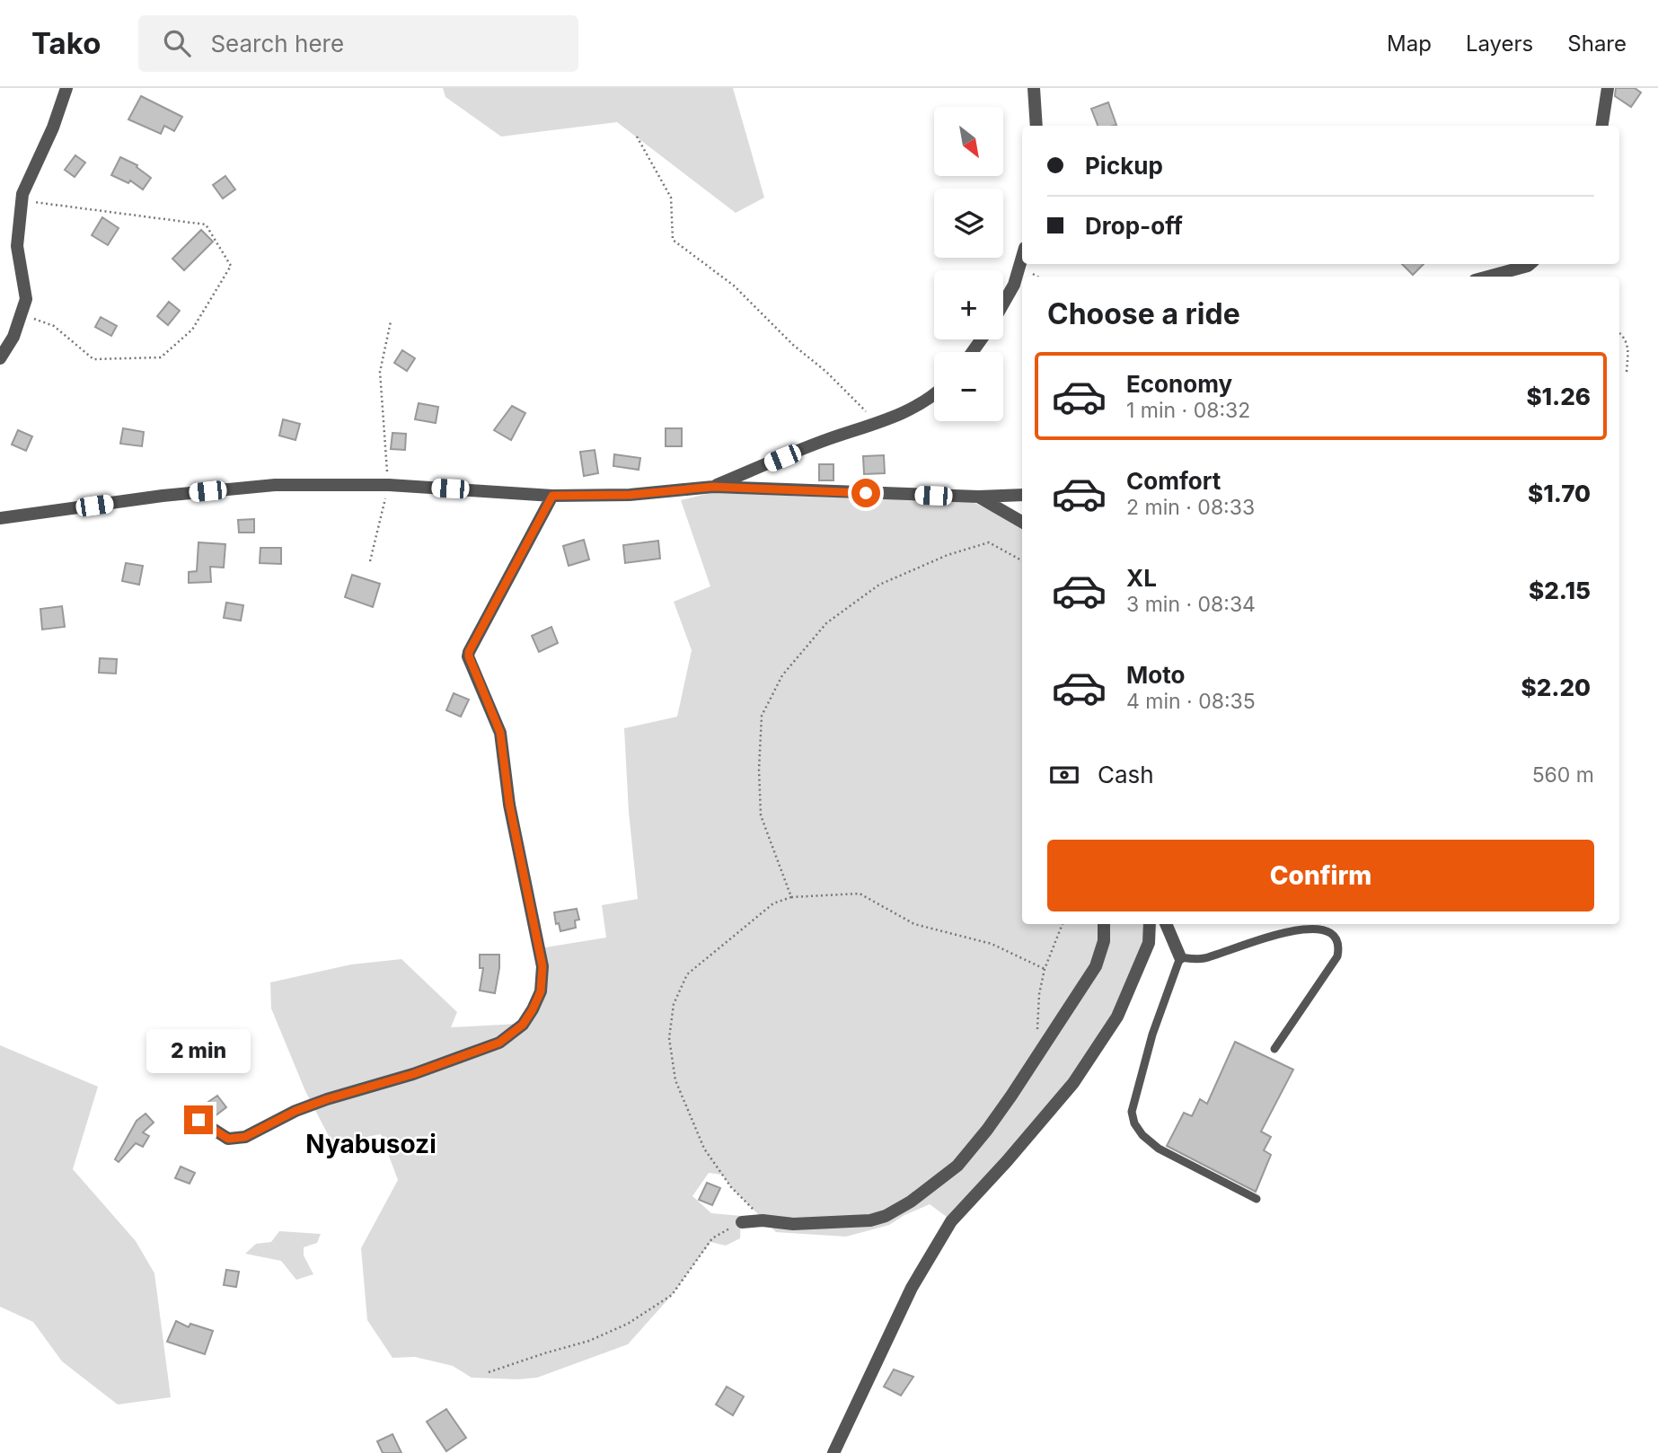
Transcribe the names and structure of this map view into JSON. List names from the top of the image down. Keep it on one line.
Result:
{"districts":["Nyabusozi"],"north":"bottom right","page":{"header":"Tako","search":"Search here","nav":["Map","Layers","Share"],"map_buttons":["+","−"],"banner":["Pickup","Drop-off"],"heading":"Choose a ride","list":[{"name":"Economy","note":"1 min · 08:32","value":"$1.26"},{"name":"Comfort","note":"2 min · 08:33","value":"$1.70"},{"name":"XL","note":"3 min · 08:34","value":"$2.15"},{"name":"Moto","note":"4 min · 08:35","value":"$2.20"}],"pay":["Cash","560 m"],"buttons":"Confirm","bubble":"2 min"}}
